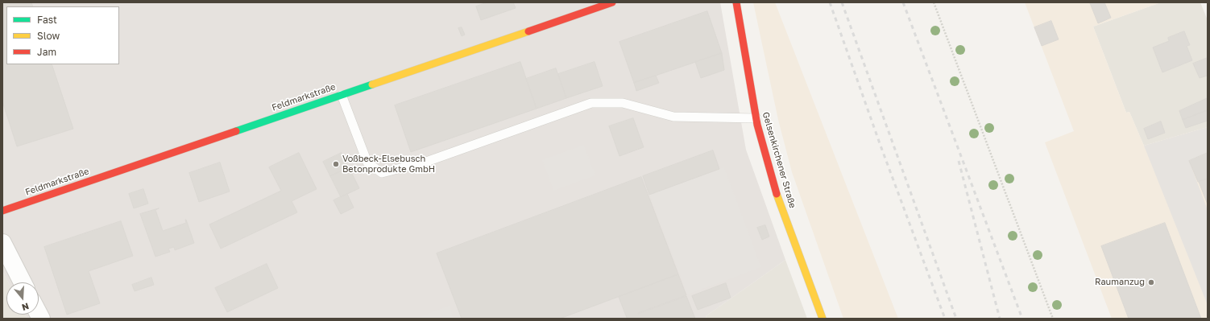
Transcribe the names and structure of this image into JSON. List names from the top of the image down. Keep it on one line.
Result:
{"streets":{"street":["Feldmarkstraße","Gelsenkirchener Straße"]},"places":["Voßbeck-Elsebusch Betonprodukte GmbH","Raumanzug"],"legend":["Fast","Slow","Jam"],"north":"bottom"}
